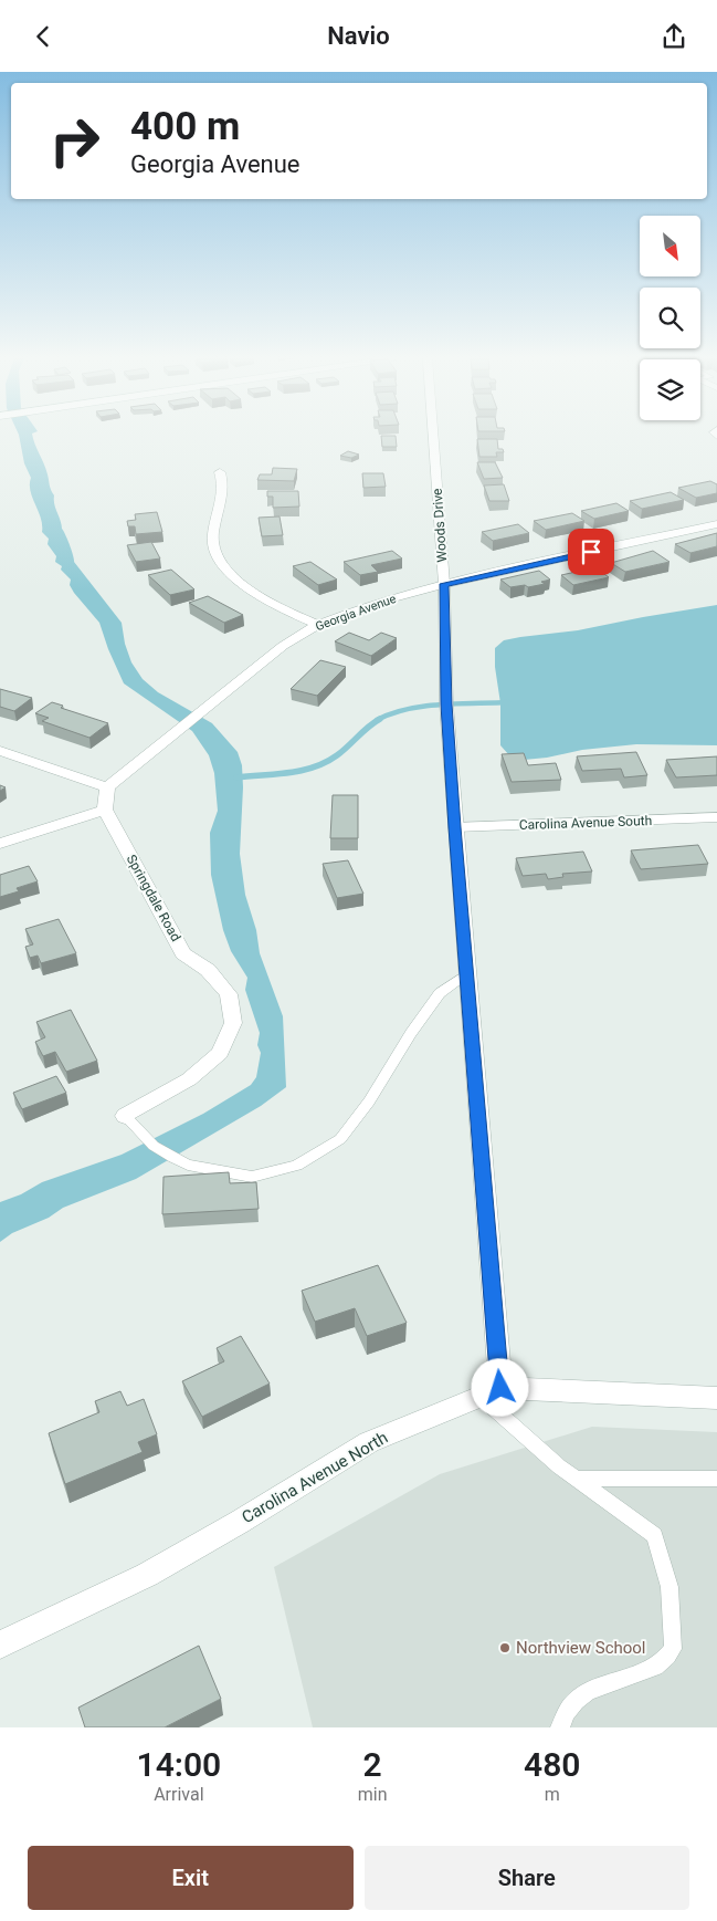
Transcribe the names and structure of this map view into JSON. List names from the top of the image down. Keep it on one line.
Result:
{"streets":{"street":["Woods Drive","Georgia Avenue","Carolina Avenue South","Springdale Road","Carolina Avenue North"]},"crossings":[["Woods Drive","Georgia Avenue"],["Woods Drive","Carolina Avenue South"],["Woods Drive","Carolina Avenue North"]],"places":["Northview School"],"north":"bottom right","page":{"header":"Navio","turn":["400 m","Georgia Avenue"],"eta":["14:00","Arrival","2","min","480","m"],"buttons":["Exit","Share"]}}
